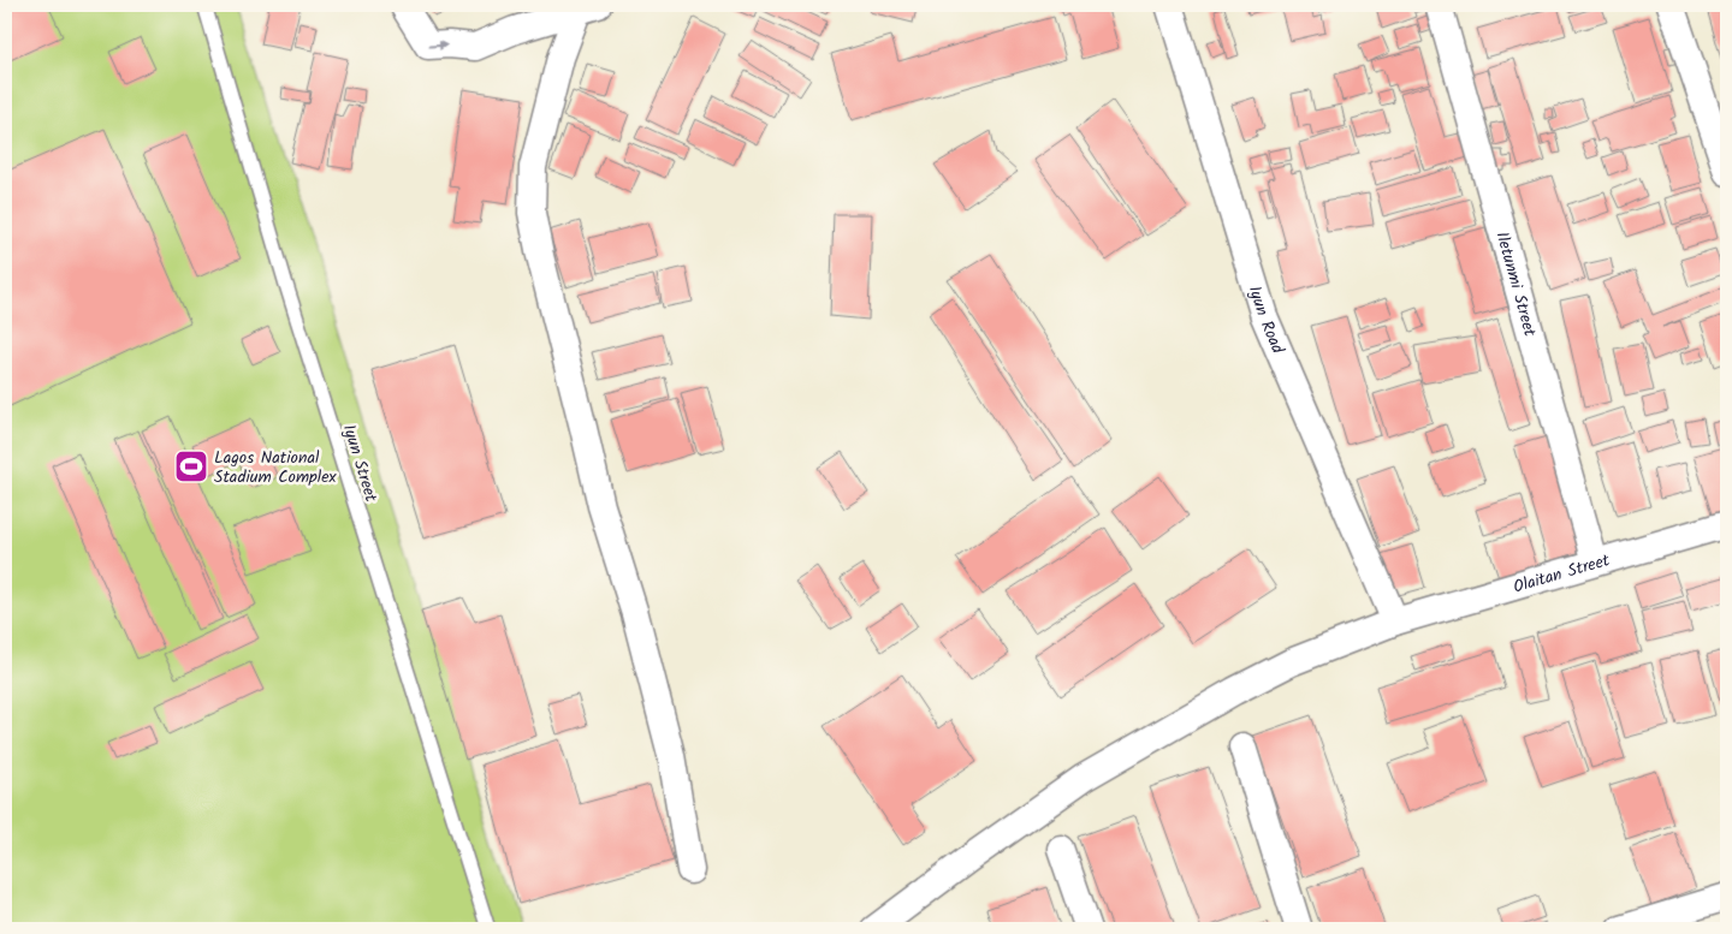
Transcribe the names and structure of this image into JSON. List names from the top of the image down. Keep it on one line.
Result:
{"streets":{"street":["Iletunmi Street","Iyun Road","Olaitan Street"],"lane":["Iyun Street"]},"crossings":[["Iletunmi Street","Olaitan Street"],["Iyun Road","Olaitan Street"]],"places":{"sports":["Lagos National Stadium Complex"]}}
